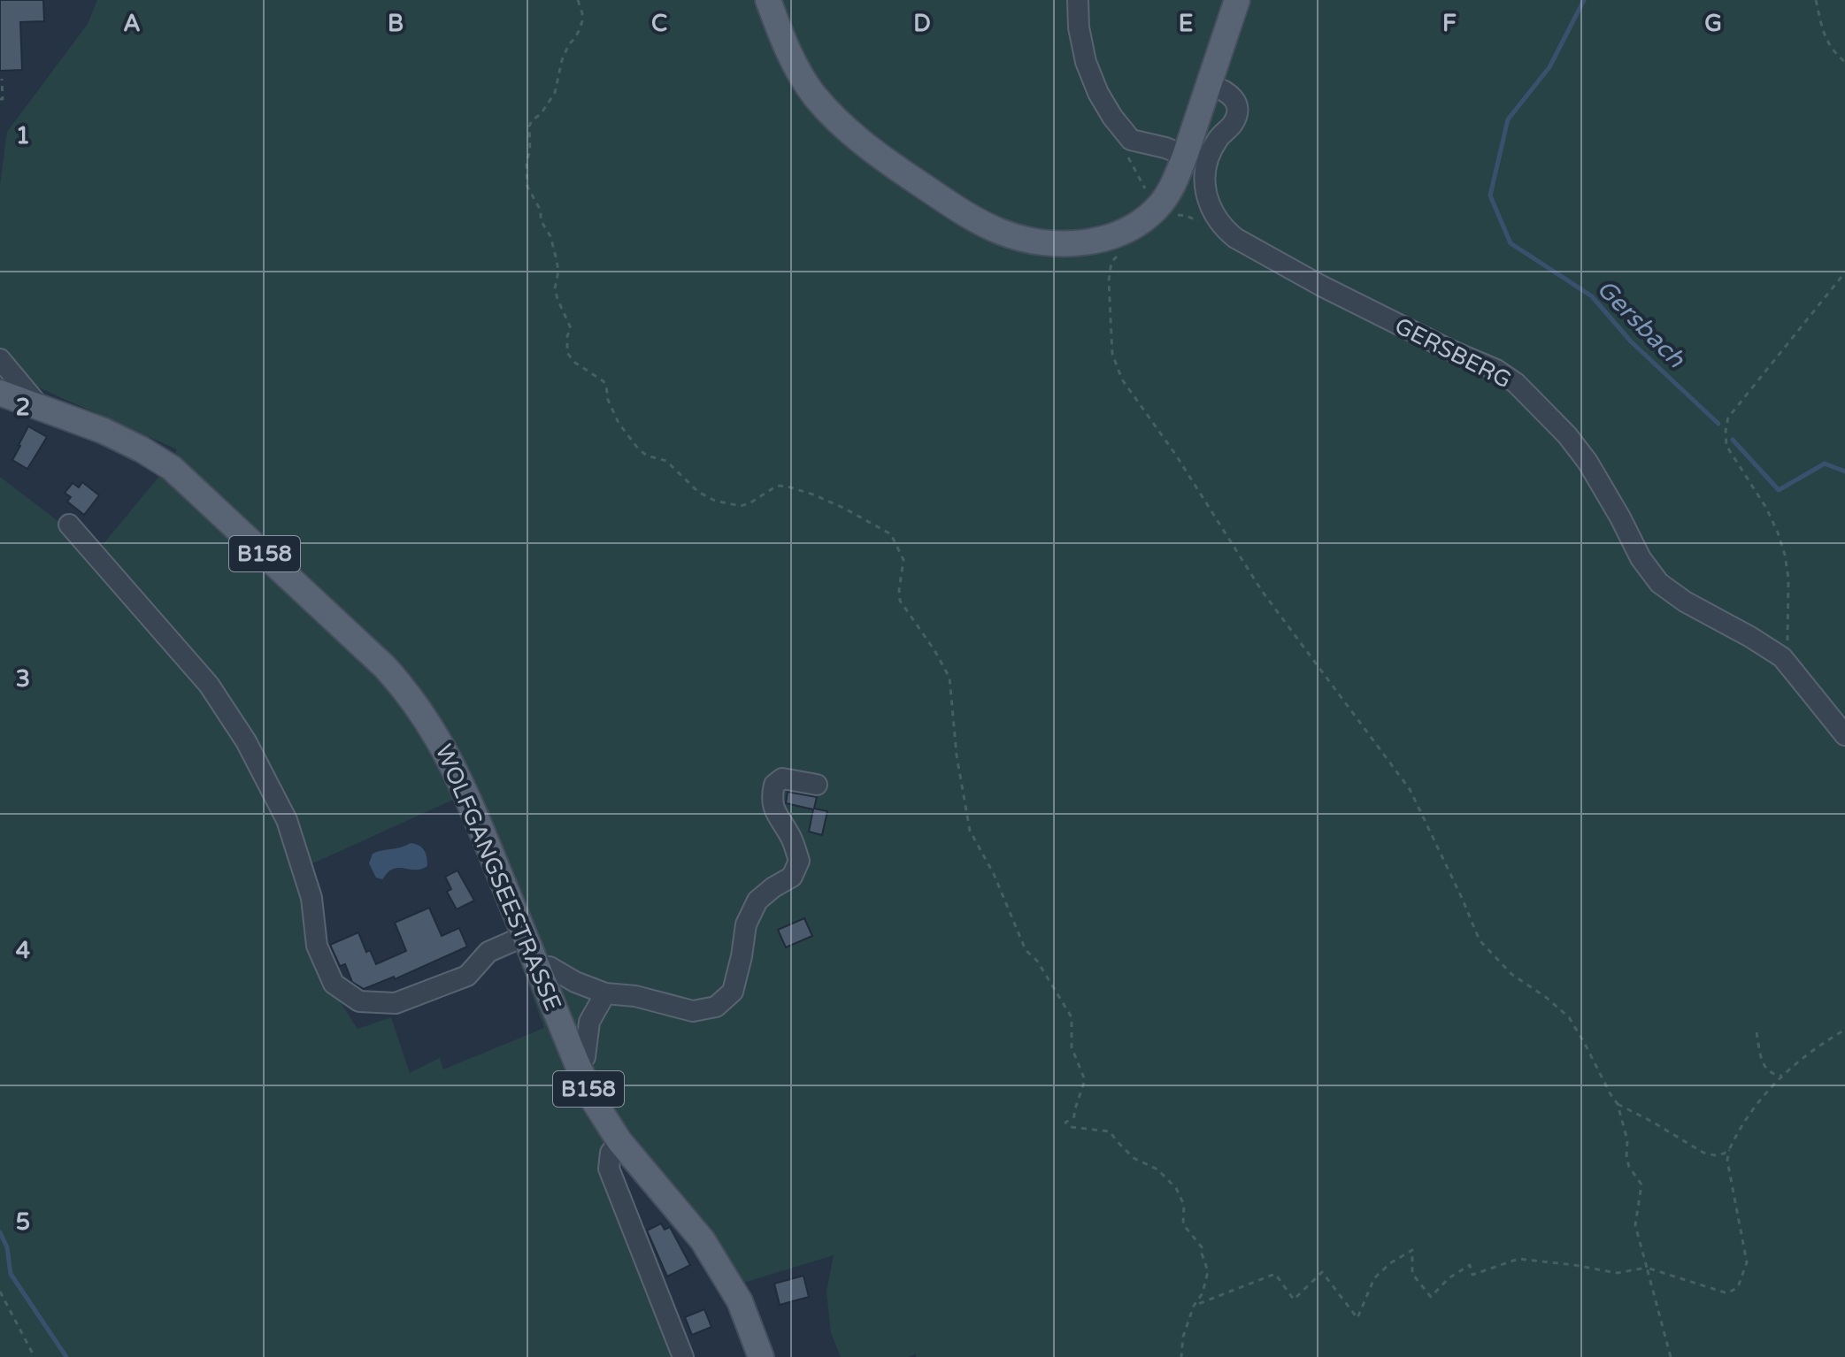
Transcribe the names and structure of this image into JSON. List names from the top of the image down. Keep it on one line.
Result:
{"streets":{"main road":["B158","WOLFGANGSEESTRASSE"],"street":["GERSBERG"]},"water":["Gersbach"],"grid":{"columns":["A","B","C","D","E","F","G"],"rows":["1","2","3","4","5"]}}
